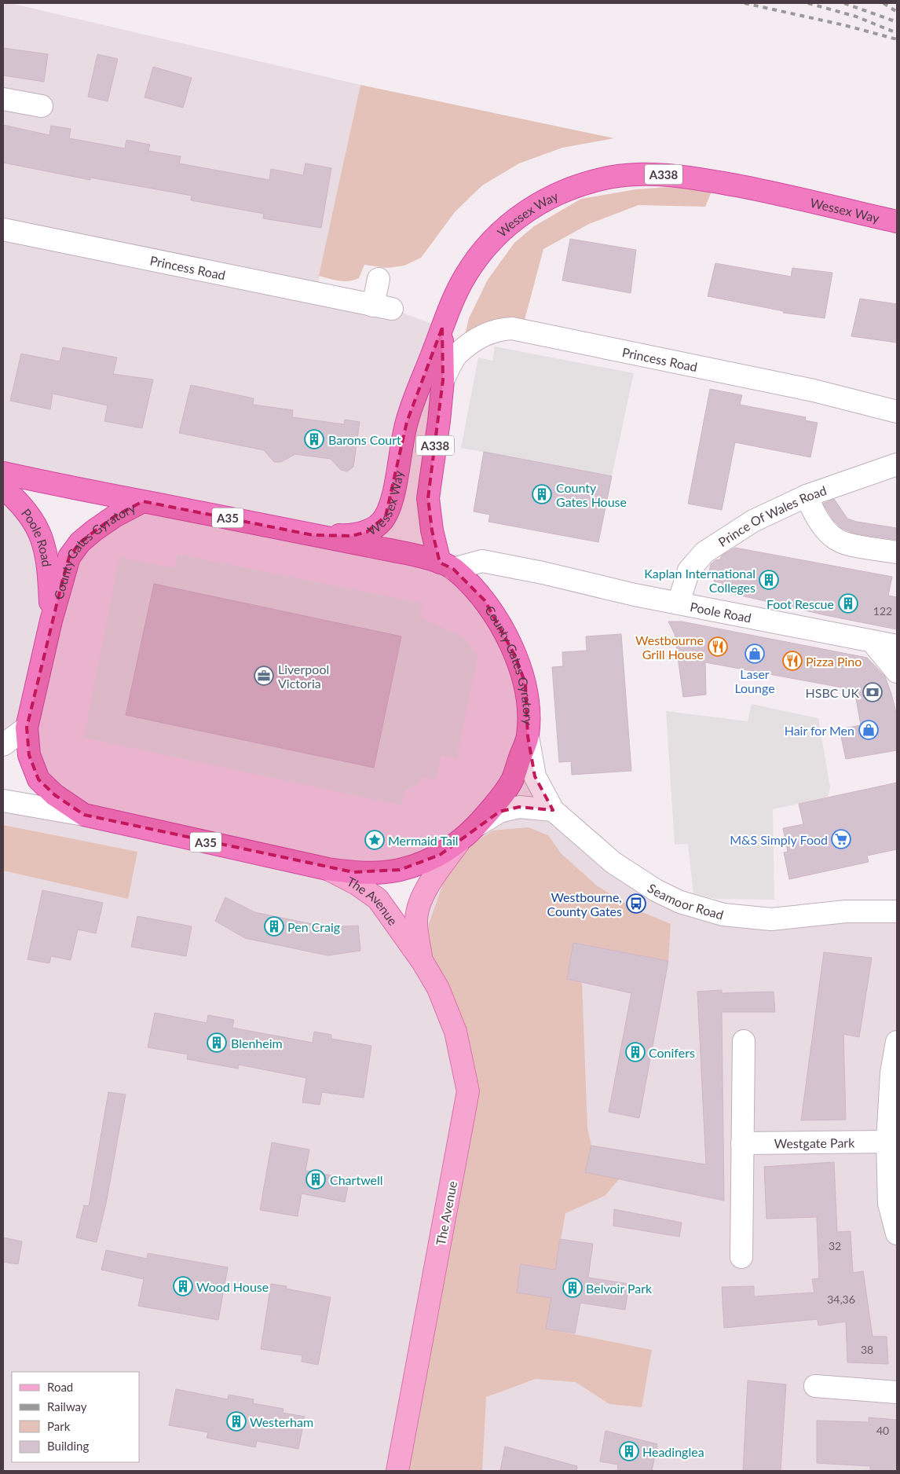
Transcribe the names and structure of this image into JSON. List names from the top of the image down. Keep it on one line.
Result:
{"streets":{"highway":["A338","Wessex Way","A35","Poole Road","County Gates Gyratory"],"main road":["The Avenue"],"street":["Princess Road","Prince Of Wales Road","Seamoor Road","Westgate Park"]},"crossings":[["Wessex Way","Princess Road"],["Wessex Way","Poole Road"],["Wessex Way","County Gates Gyratory"],["Prince Of Wales Road","Poole Road"],["A35","County Gates Gyratory"],["Poole Road","County Gates Gyratory"],["County Gates Gyratory","Seamoor Road"],["County Gates Gyratory","The Avenue"]],"places":{"building":["Barons Court","County Gates House","Kaplan International Colleges","Foot Rescue","Pen Craig","Blenheim","Conifers","Chartwell","Wood House","Belvoir Park","Westerham","Headinglea"],"restaurant":["Westbourne Grill House","Pizza Pino"],"shop":["Laser Lounge","Hair for Men"],"office":["Liverpool Victoria"],"bank":["HSBC UK"],"supermarket":["M&S Simply Food"],"place":["Mermaid Tail"],"bus stop":["Westbourne, County Gates"]},"house_numbers":["122","32","34,36","38","40"],"legend":["Road","Railway","Park","Building"]}
